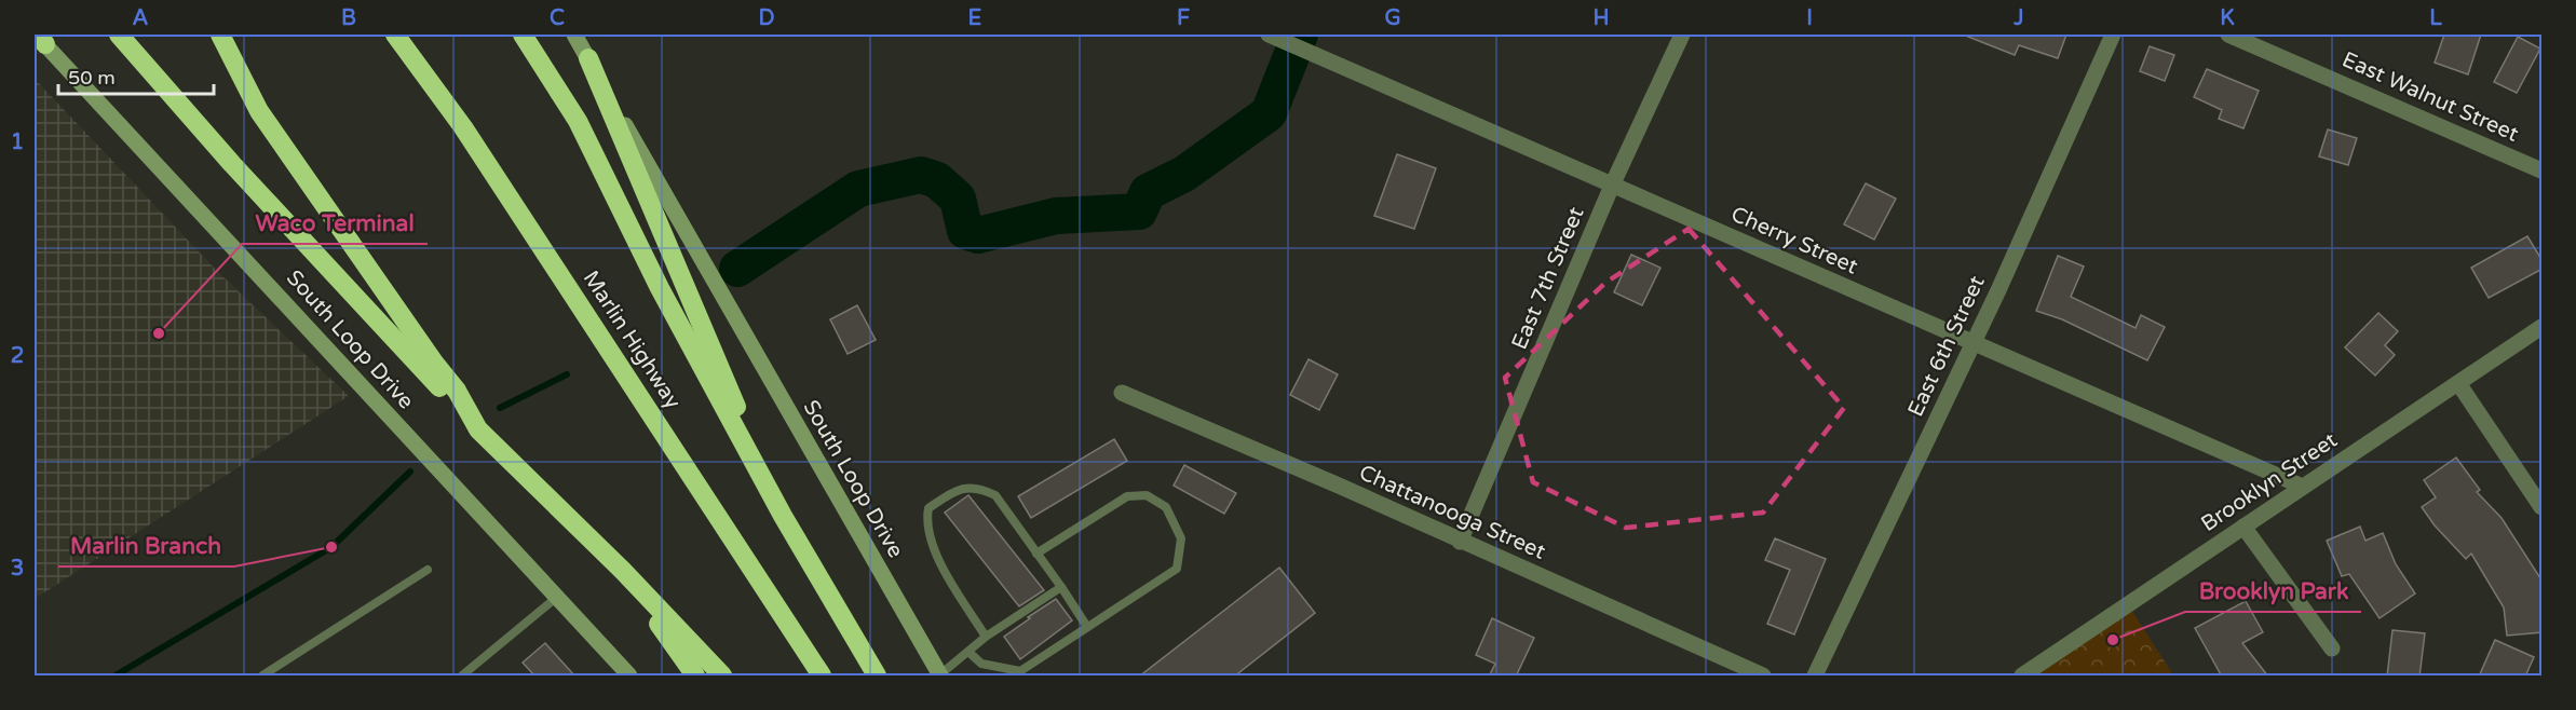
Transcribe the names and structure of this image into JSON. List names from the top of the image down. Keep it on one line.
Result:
{"streets":{"highway":["Marlin Highway"],"street":["East Walnut Street","Cherry Street","East 7th Street","South Loop Drive","East 6th Street","Brooklyn Street","Chattanooga Street"]},"crossings":[["Cherry Street","East 7th Street"],["Cherry Street","East 6th Street"],["Cherry Street","Brooklyn Street"],["East 7th Street","Chattanooga Street"]],"places":["Waco Terminal","Marlin Branch","Brooklyn Park"],"scale_bar":"50 m","grid":{"columns":["A","B","C","D","E","F","G","H","I","J","K","L"],"rows":["1","2","3"]}}
